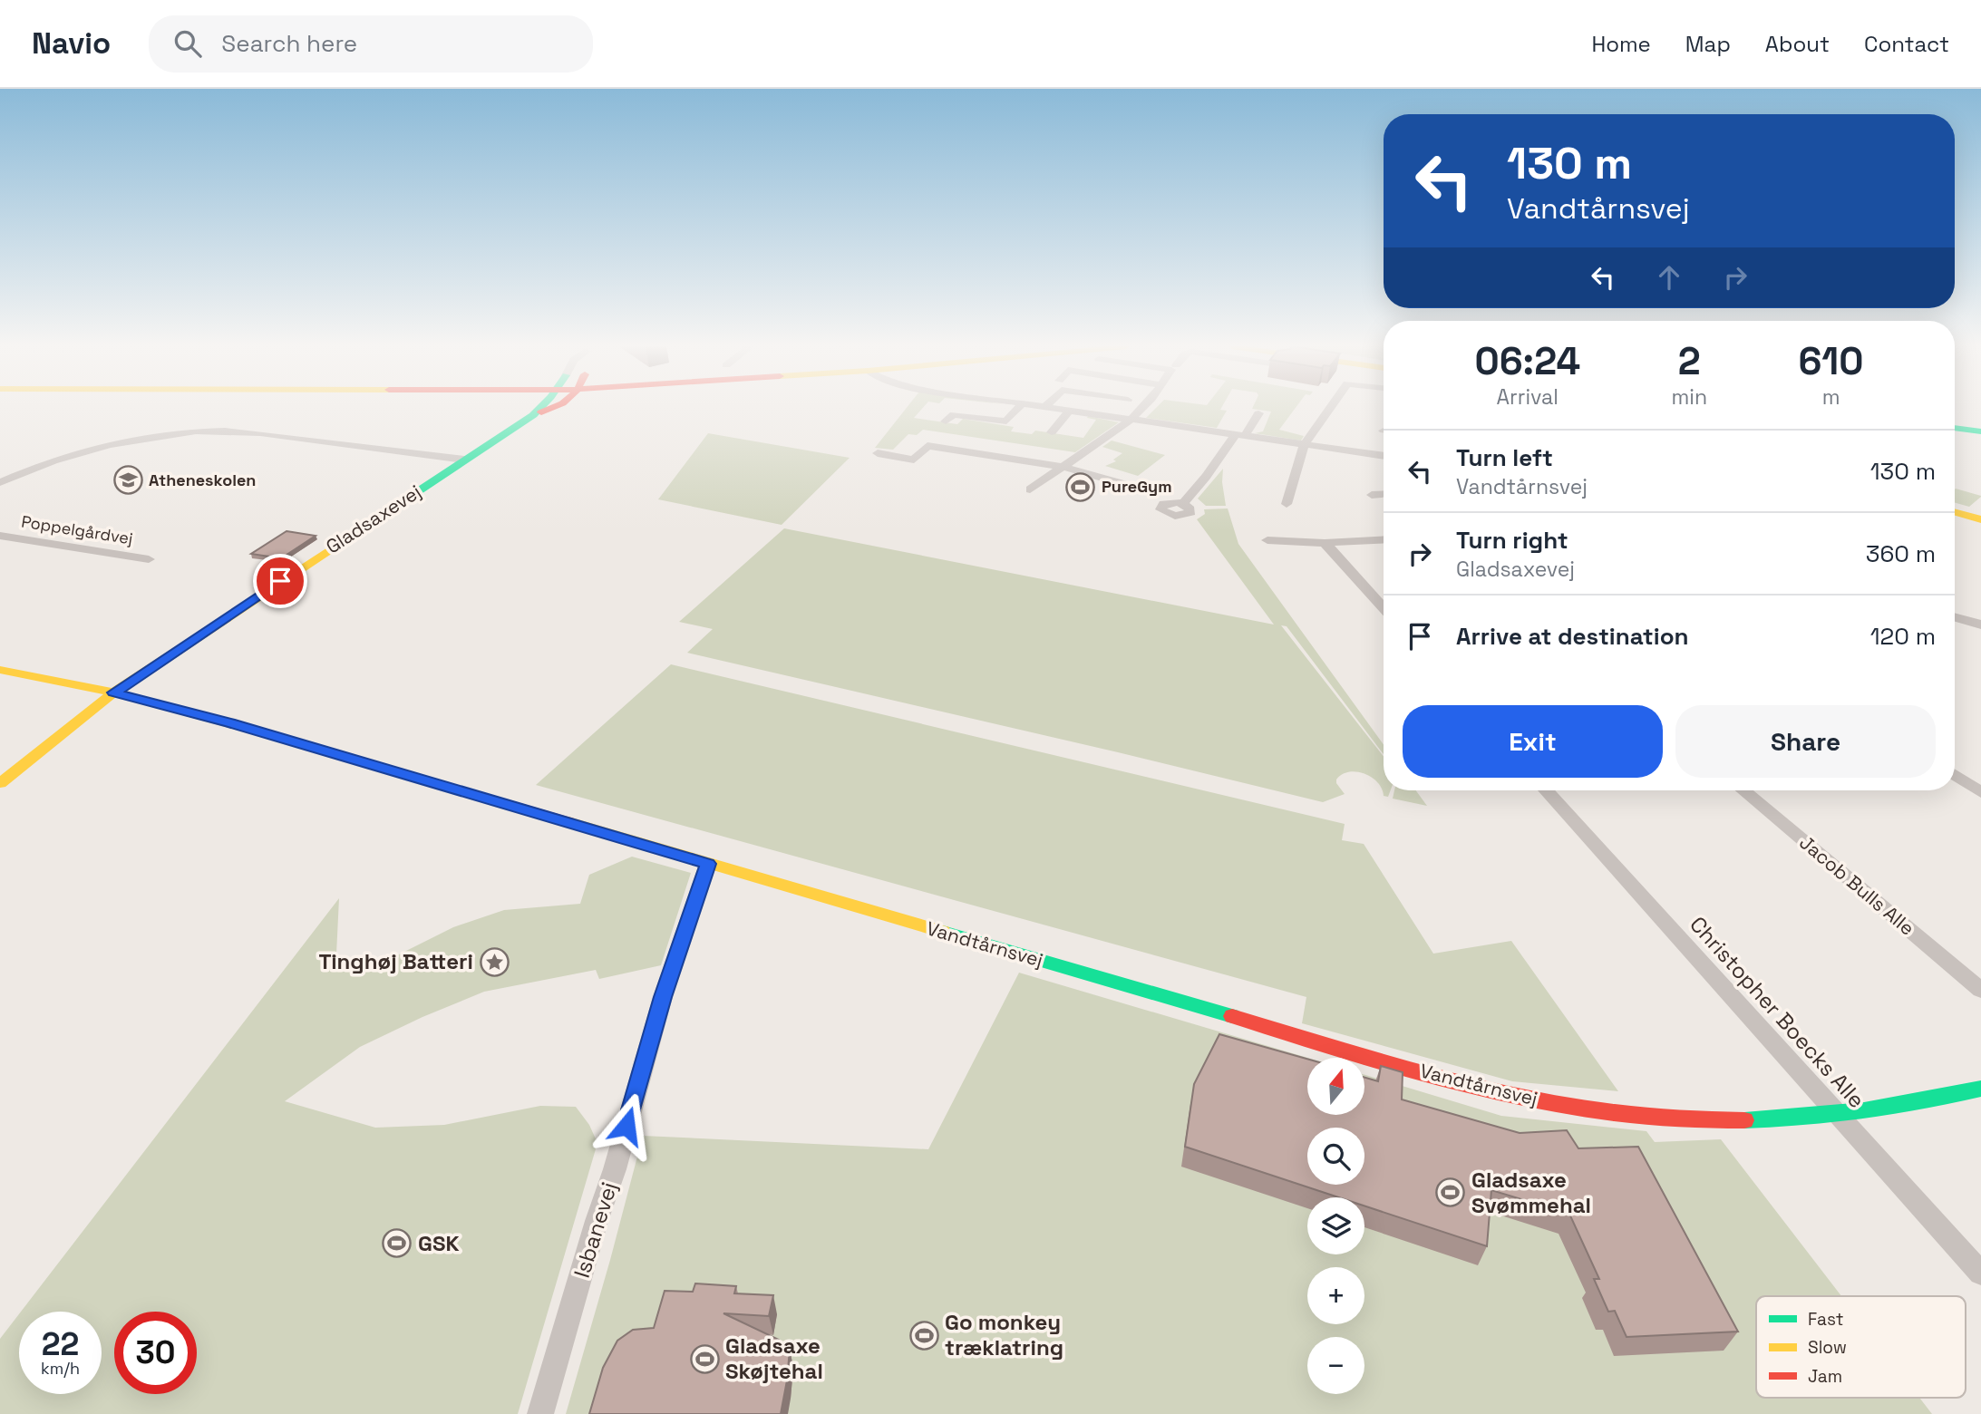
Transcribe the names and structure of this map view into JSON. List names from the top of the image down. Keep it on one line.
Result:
{"streets":{"main road":["Gladsaxevej","Vandtårnsvej"],"street":["Poppelgårdvej","Jacob Bulls Alle","Christopher Boecks Alle","Isbanevej"]},"crossings":[["Gladsaxevej","Vandtårnsvej"],["Vandtårnsvej","Christopher Boecks Alle"],["Vandtårnsvej","Isbanevej"]],"places":{"school or university":["Atheneskolen"],"sports":["PureGym","Gladsaxe Svømmehal","GSK","Go monkey træklatring","Gladsaxe Skøjtehal"],"place":["Tinghøj Batteri"]},"legend":["Fast","Slow","Jam"],"north":"top","page":{"header":"Navio","search":"Search here","nav":["Home","Map","About","Contact"],"turn":["130 m","Vandtårnsvej"],"eta":["06:24","Arrival","2","min","610","m"],"list":[{"name":"Turn left","note":"Vandtårnsvej","value":"130 m"},{"name":"Turn right","note":"Gladsaxevej","value":"360 m"},{"name":"Arrive at destination","value":"120 m"}],"buttons":["Exit","Share"],"map_buttons":["+","−"],"speed":"22 km/h","limit":"30"}}
